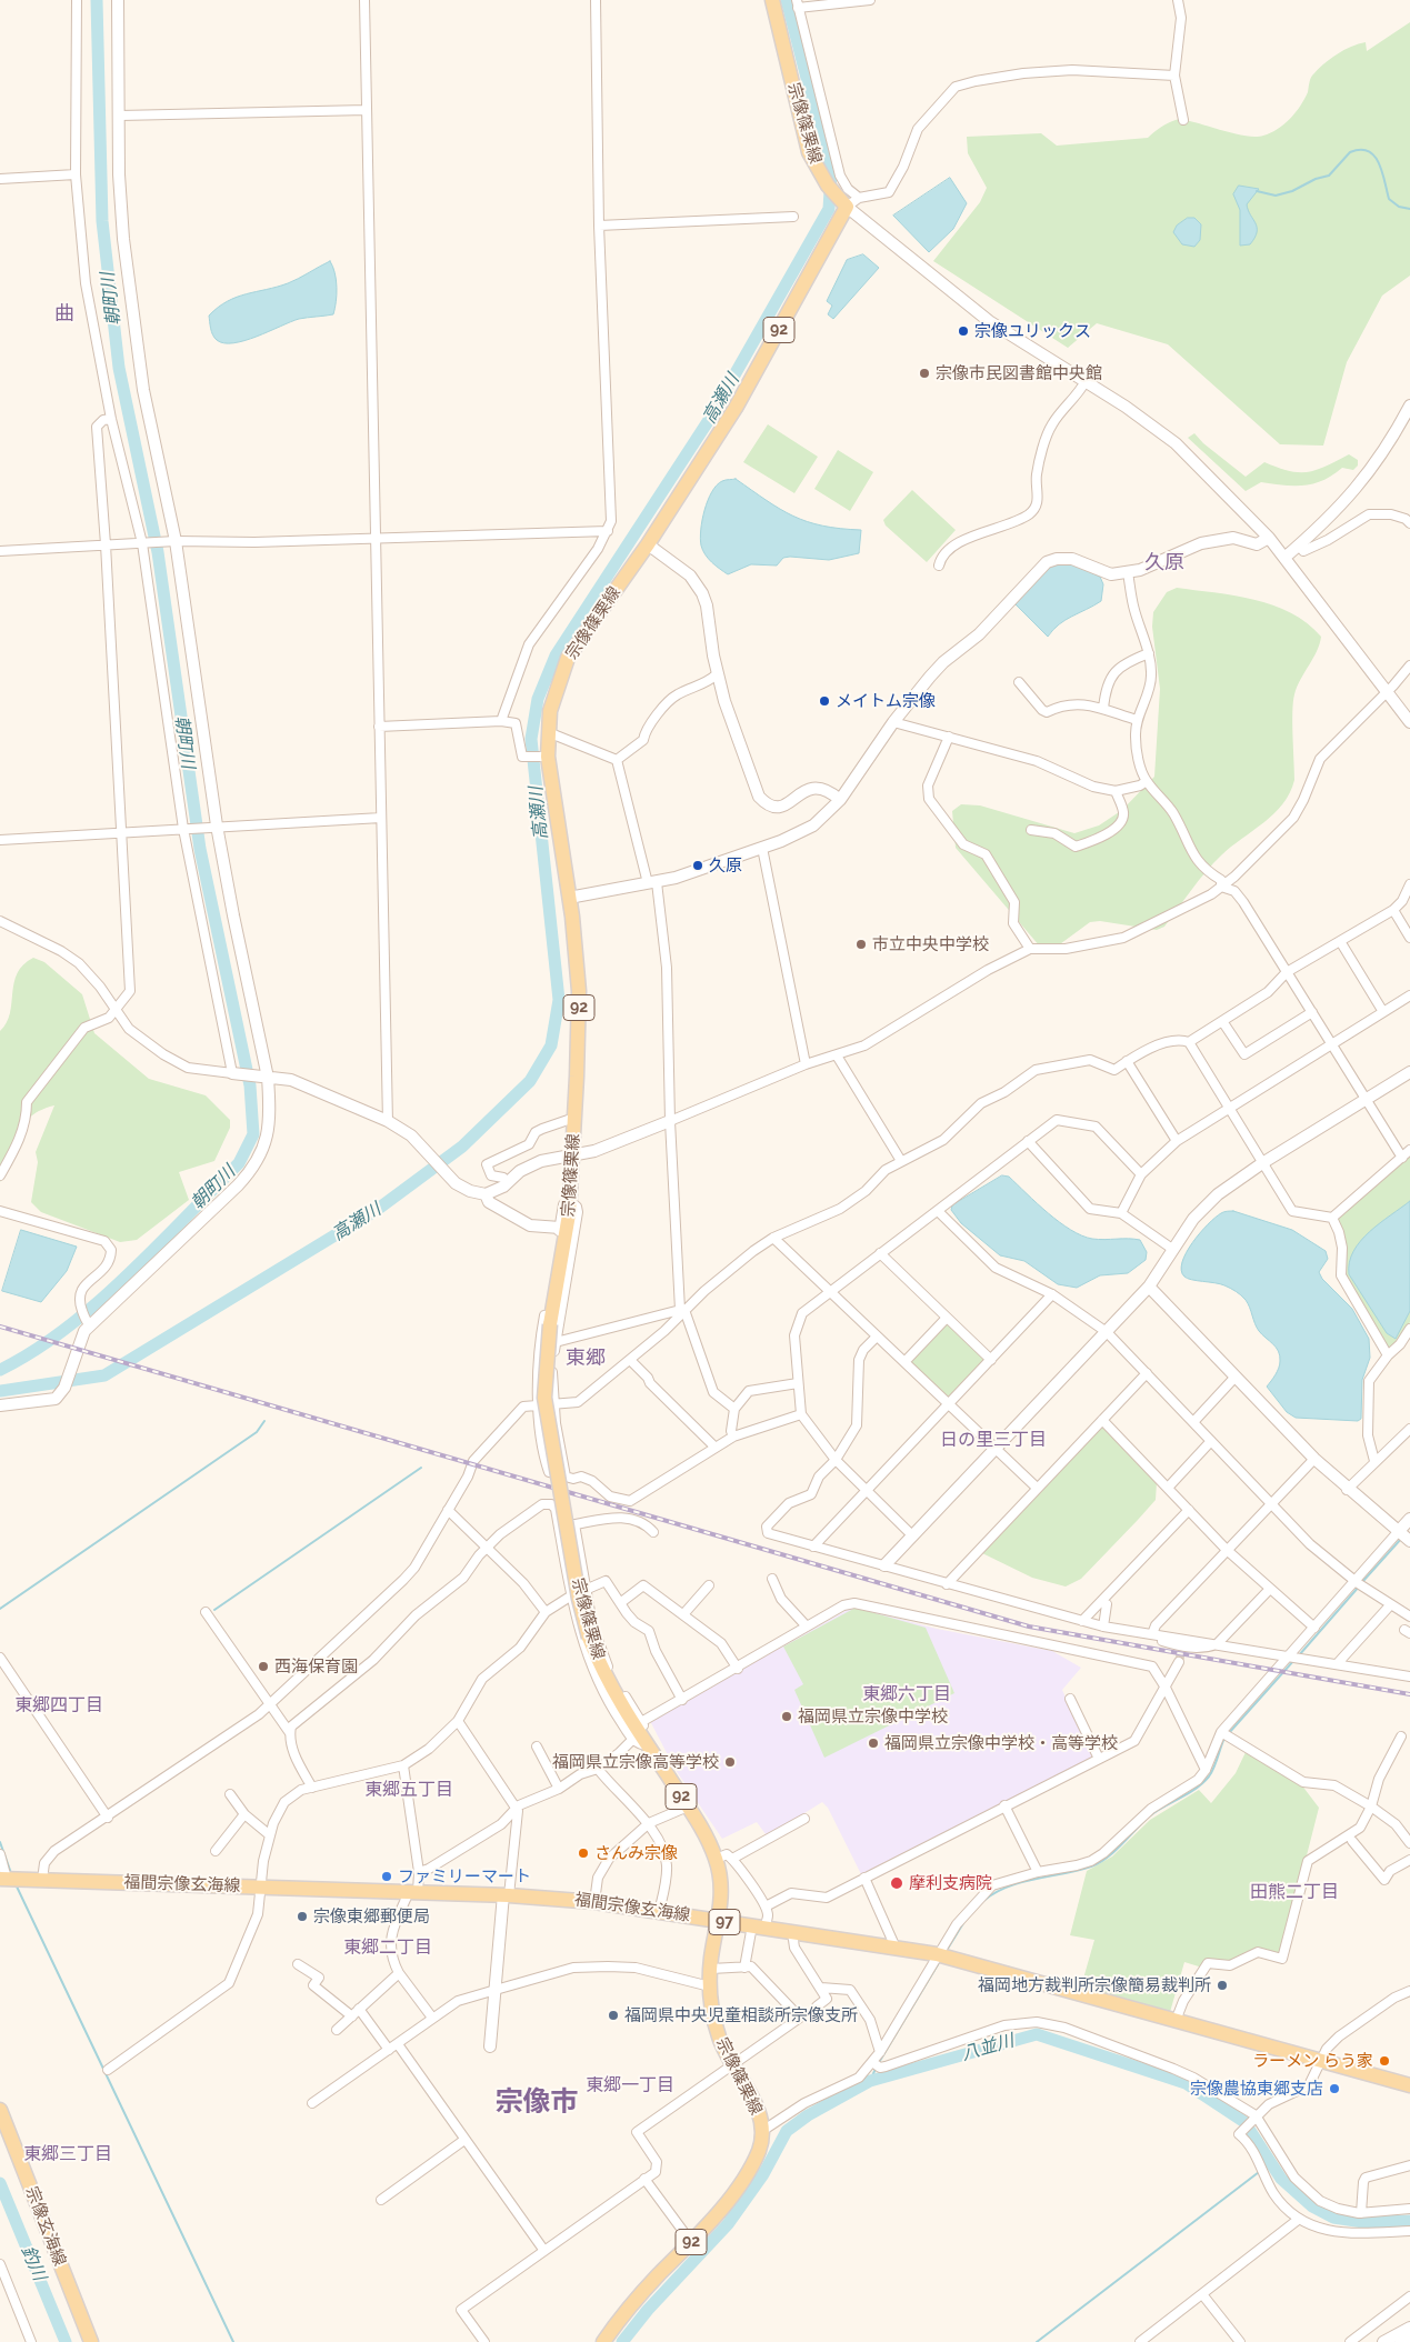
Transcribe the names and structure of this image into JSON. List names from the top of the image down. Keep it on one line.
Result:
{"streets":{"main road":["宗像篠栗線","92","福間宗像玄海線","97","宗像玄海線"]},"crossings":[["宗像篠栗線","福間宗像玄海線"]],"districts":["曲","久原","東郷","日の里三丁目","東郷六丁目","東郷四丁目","東郷五丁目","田熊二丁目","東郷二丁目","東郷一丁目","宗像市","東郷三丁目"],"water":["朝町川","高瀬川","八並川","釣川"],"places":["宗像ユリックス","宗像市民図書館中央館","メイトム宗像","久原","市立中央中学校","西海保育園","福岡県立宗像中学校","福岡県立宗像中学校・高等学校","福岡県立宗像高等学校","さんみ宗像","ファミリーマート","摩利支病院","宗像東郷郵便局","福岡地方裁判所宗像簡易裁判所","福岡県中央児童相談所宗像支所","ラーメン らう家","宗像農協東郷支店"]}
